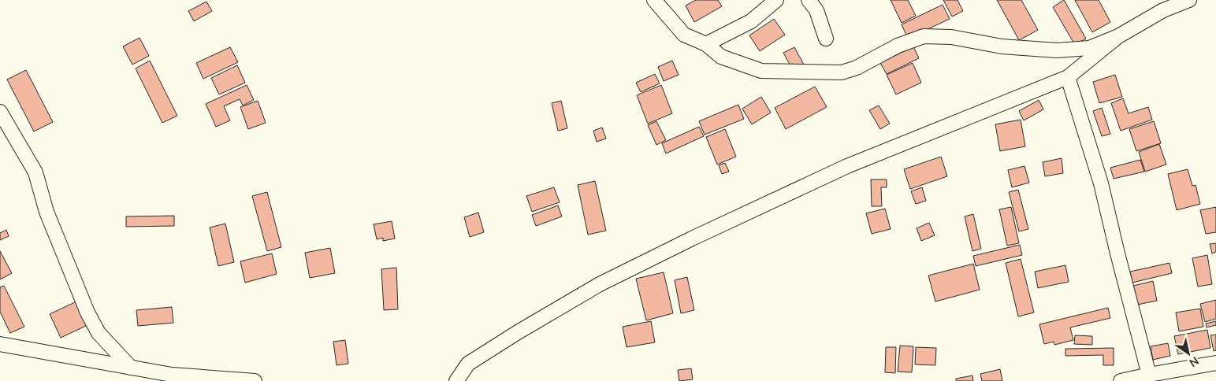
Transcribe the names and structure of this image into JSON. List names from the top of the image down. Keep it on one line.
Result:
{"north":"bottom right"}
